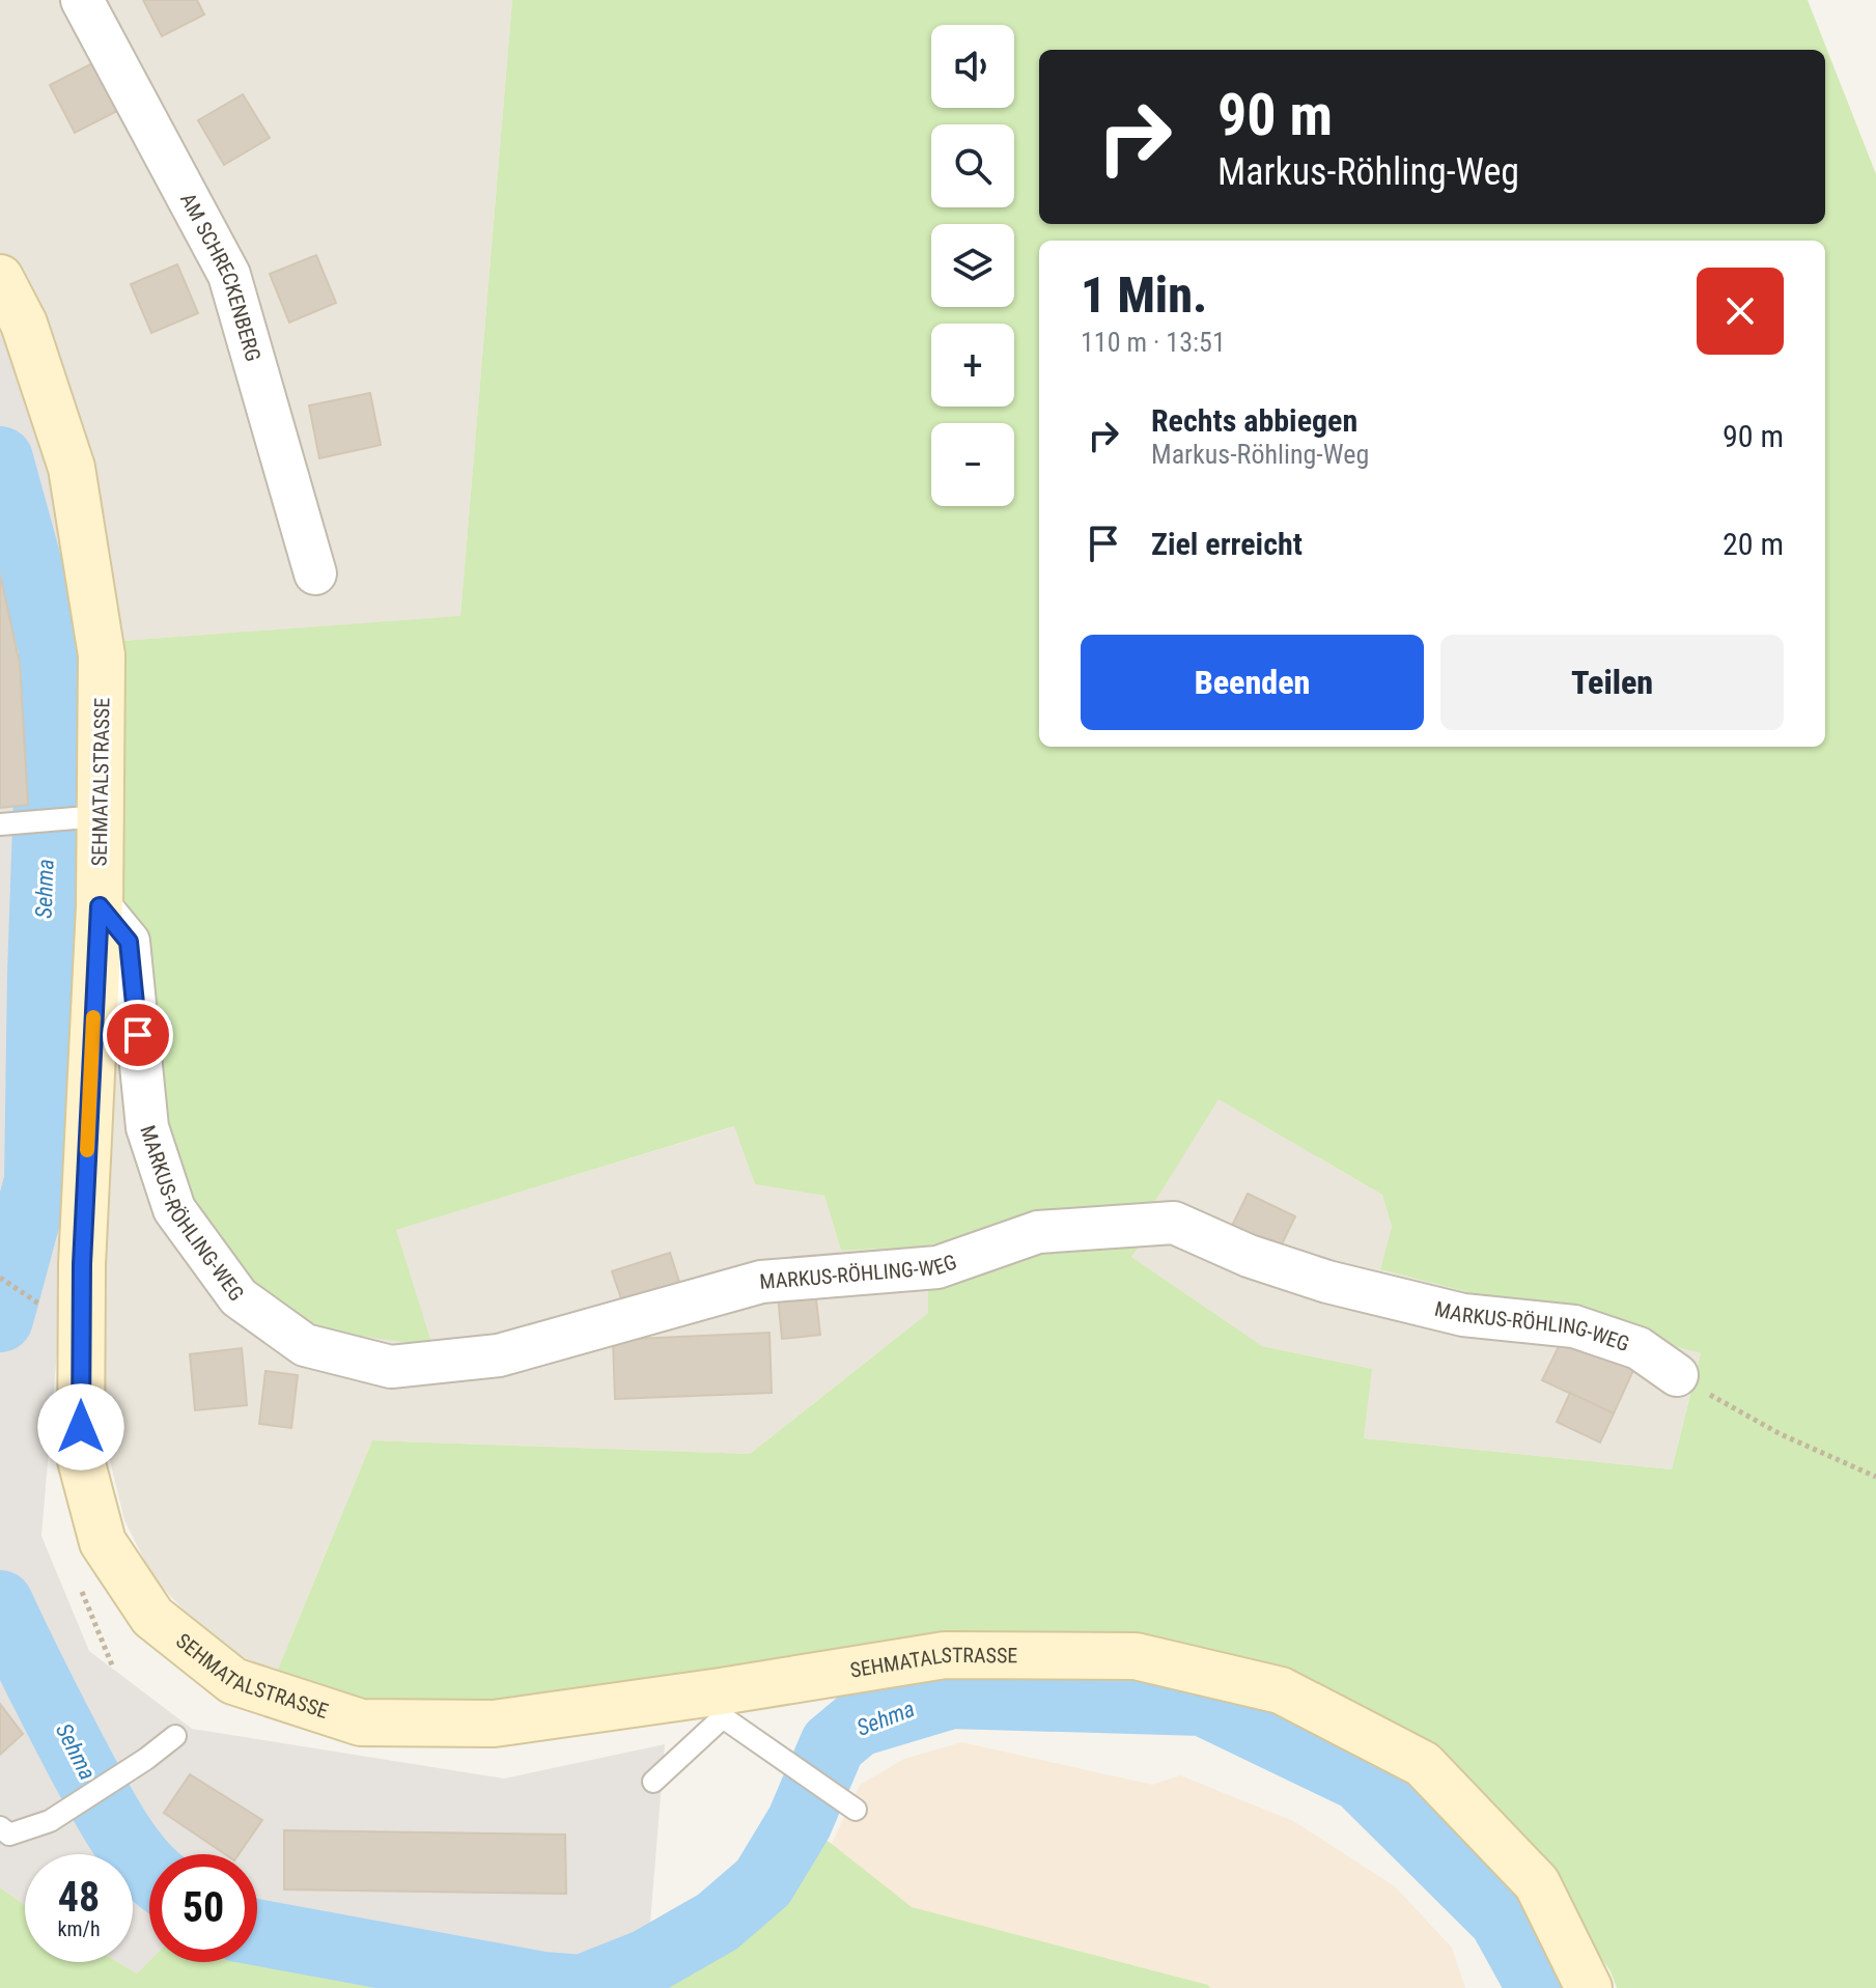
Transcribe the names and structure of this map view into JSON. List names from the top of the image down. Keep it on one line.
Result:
{"streets":{"main road":["SEHMATALSTRASSE"],"street":["AM SCHRECKENBERG","MARKUS-RÖHLING-WEG"]},"crossings":[["SEHMATALSTRASSE","MARKUS-RÖHLING-WEG"]],"water":["Sehma"],"page":{"map_buttons":["+","−"],"turn":["90 m","Markus-Röhling-Weg"],"heading":["1 Min.","110 m · 13:51"],"list":[{"name":"Rechts abbiegen","note":"Markus-Röhling-Weg","value":"90 m"},{"name":"Ziel erreicht","value":"20 m"}],"buttons":["Beenden","Teilen"],"speed":"48 km/h","limit":"50"}}
